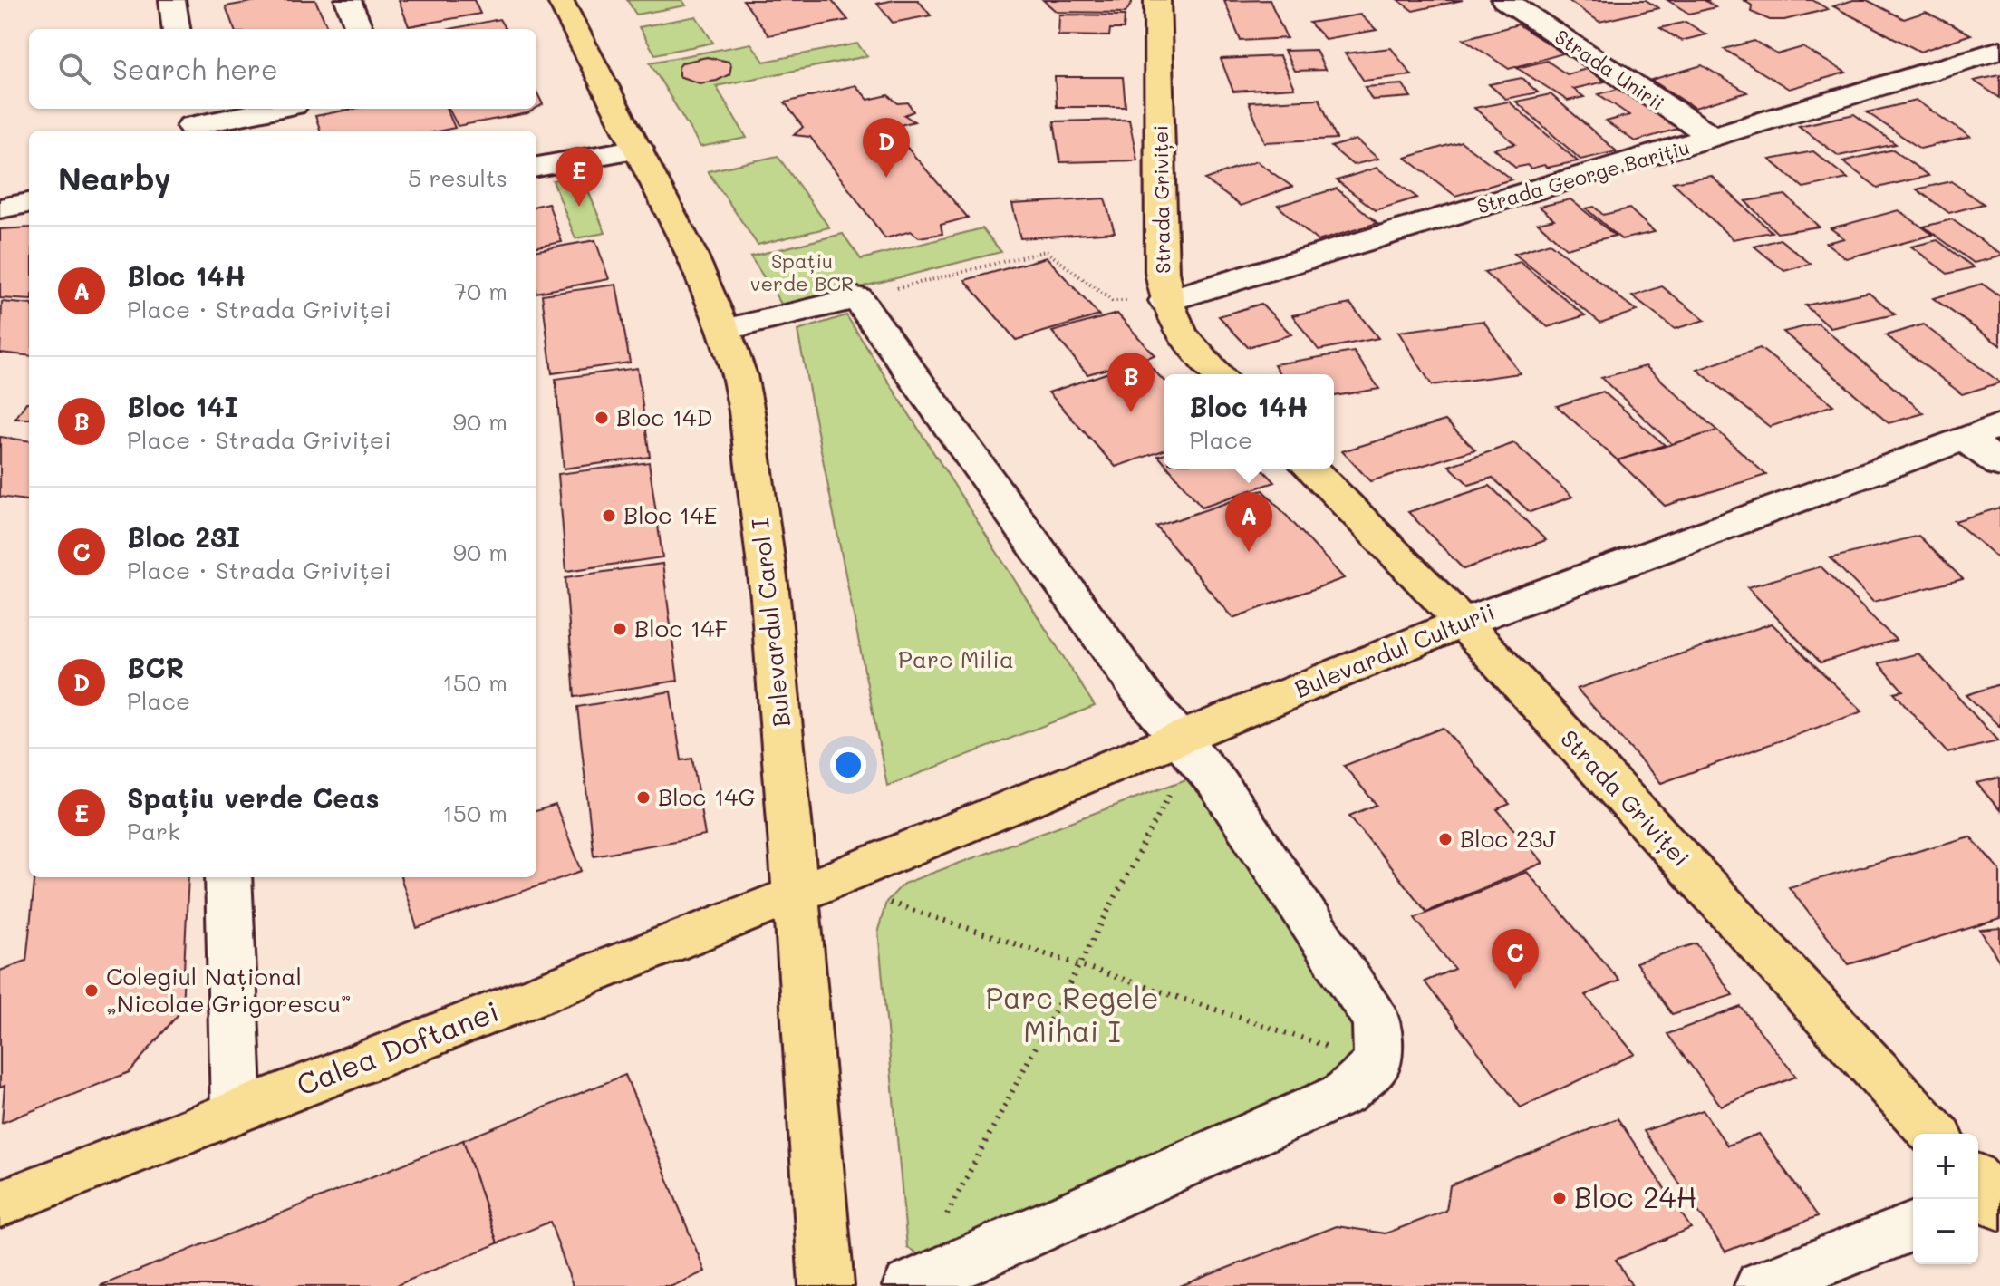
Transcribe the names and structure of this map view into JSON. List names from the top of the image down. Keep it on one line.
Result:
{"streets":{"main road":["Strada Griviței","Bulevardul Carol I","Bulevardul Culturii","Calea Doftanei"],"street":["Strada Unirii","Strada George Barițiu"]},"crossings":[["Strada Unirii","Strada George Barițiu"],["Strada George Barițiu","Strada Griviței"],["Strada Griviței","Bulevardul Culturii"],["Bulevardul Carol I","Bulevardul Culturii"],["Bulevardul Carol I","Calea Doftanei"],["Bulevardul Culturii","Calea Doftanei"]],"parks":["Spațiu verde BCR","Parc Milia","Parc Regele Mihai I"],"places":["Bloc 14D","Bloc 14E","Bloc 14F","Bloc 14G","Bloc 23J","Colegiul Național „Nicolae Grigorescu”","Bloc 24H"],"page":{"search":"Search here","pins":["D","E","B","A","C"],"heading":["Nearby","5 results"],"list":[{"mark":"A","name":"Bloc 14H","note":"Place · Strada Griviței","value":"70 m"},{"mark":"B","name":"Bloc 14I","note":"Place · Strada Griviței","value":"90 m"},{"mark":"C","name":"Bloc 23I","note":"Place · Strada Griviței","value":"90 m"},{"mark":"D","name":"BCR","note":"Place","value":"150 m"},{"mark":"E","name":"Spațiu verde Ceas","note":"Park","value":"150 m"}],"popup":["Bloc 14H","Place"],"map_buttons":["+","−"]}}
